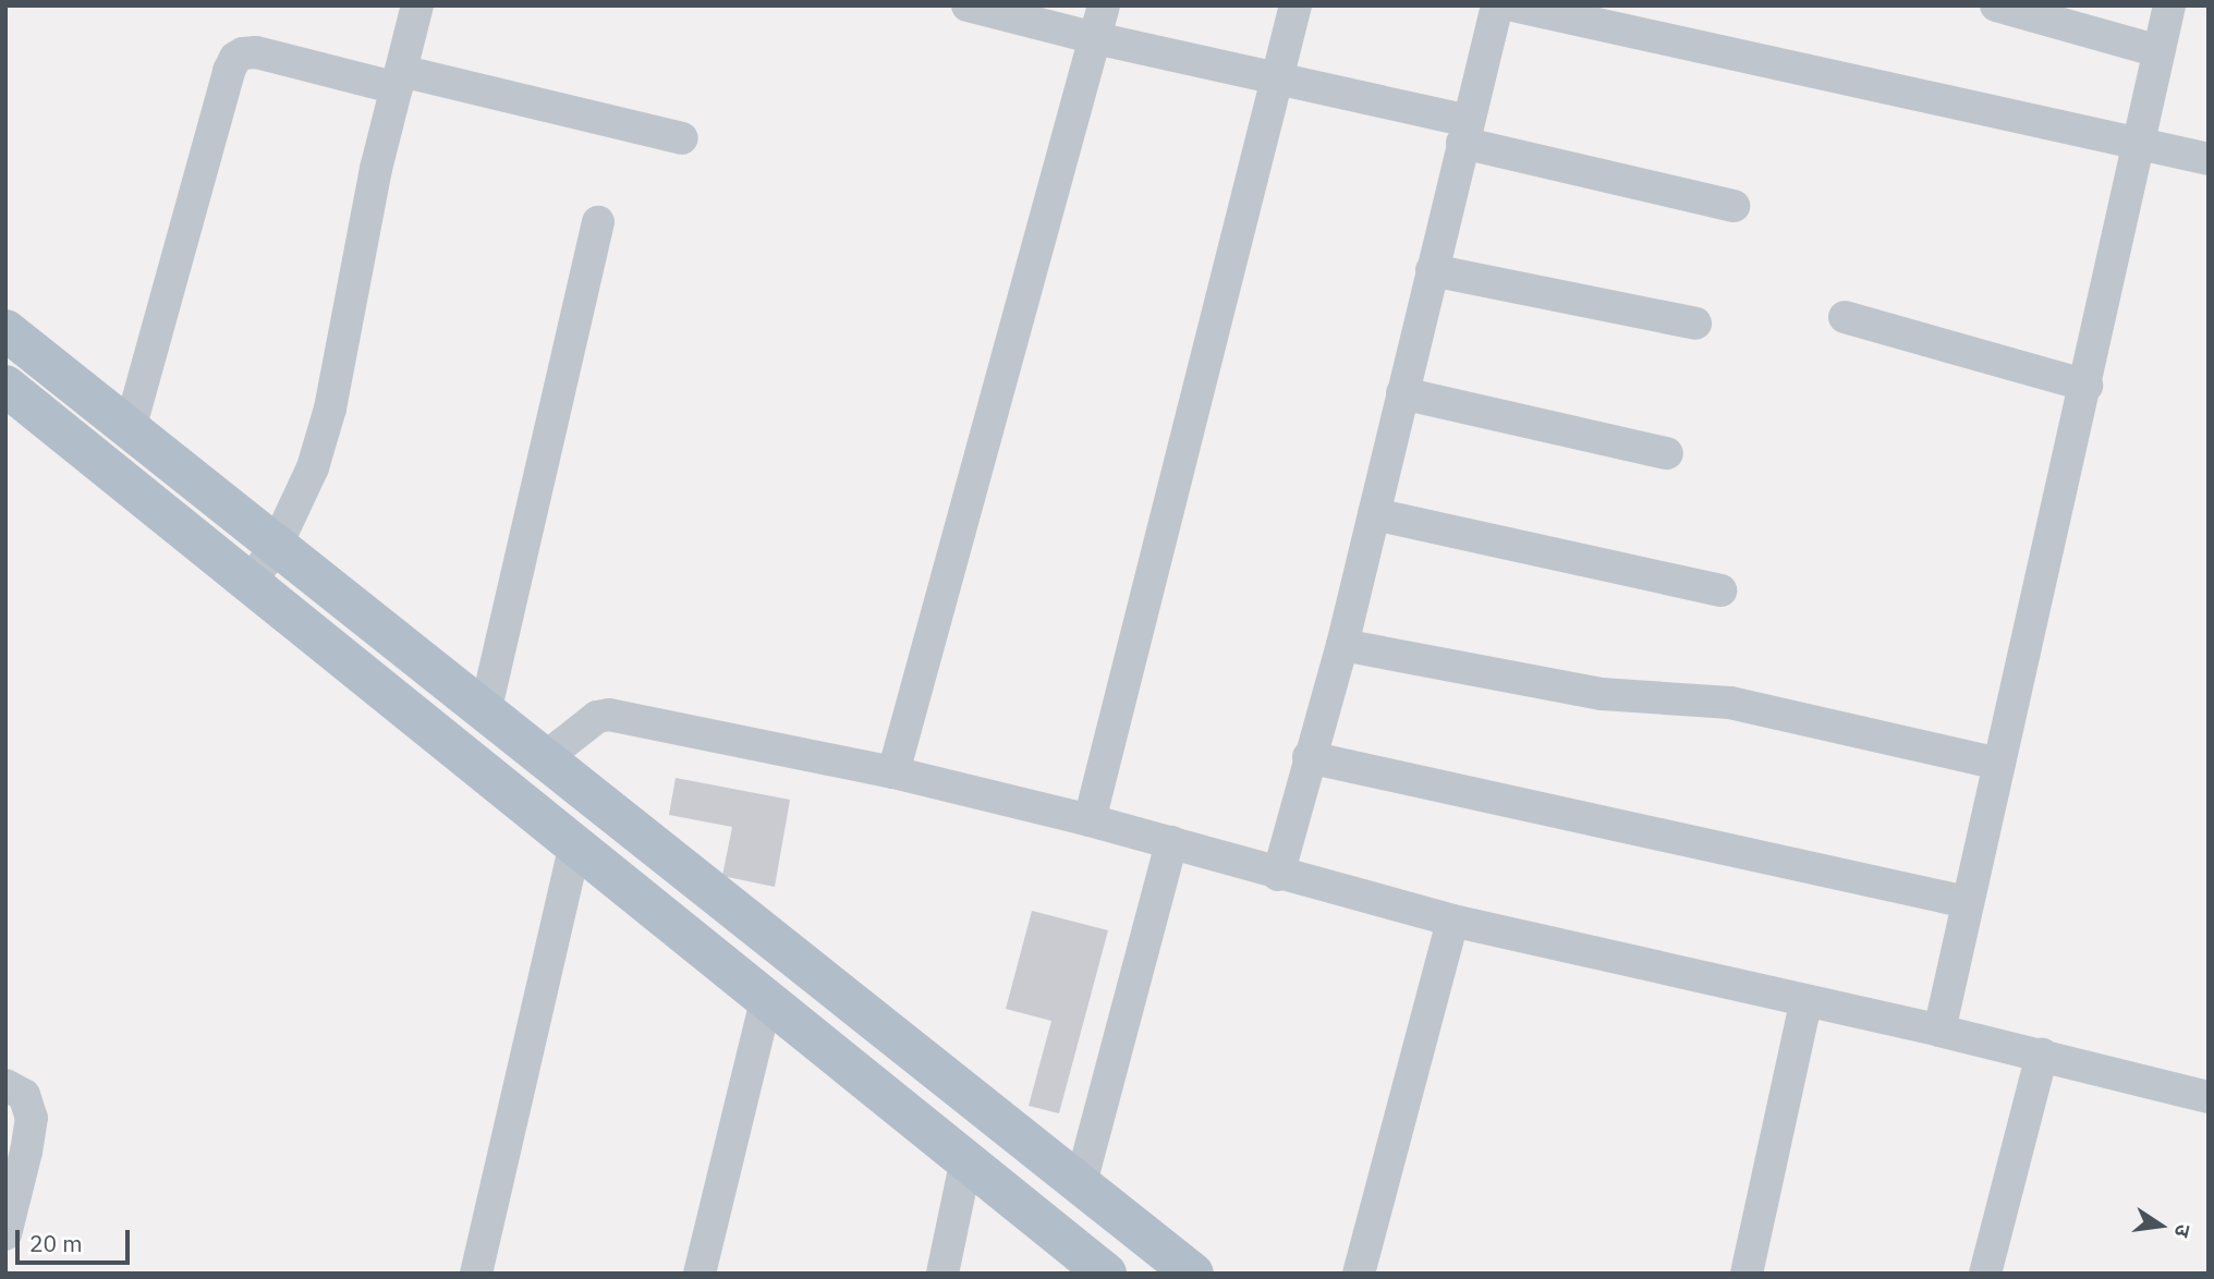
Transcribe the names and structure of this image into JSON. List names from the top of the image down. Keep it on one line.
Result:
{"scale_bar":"20 m","north":"right"}
